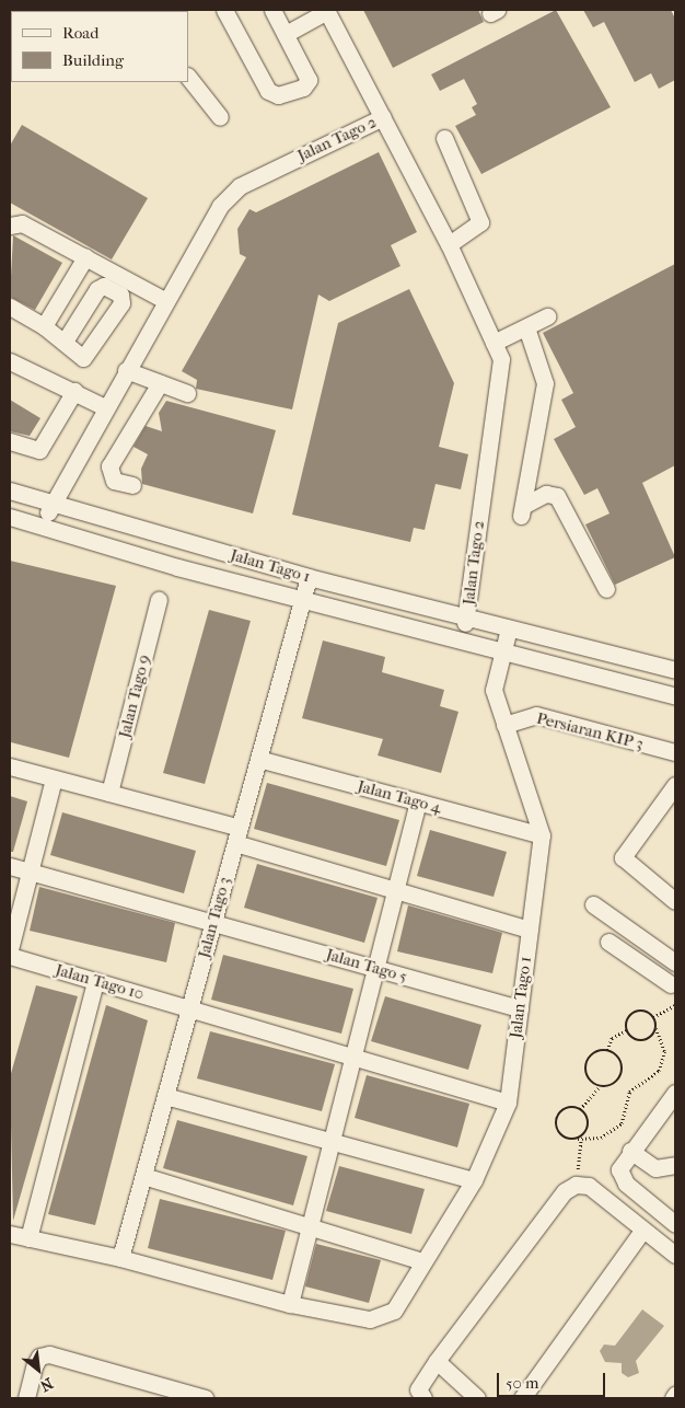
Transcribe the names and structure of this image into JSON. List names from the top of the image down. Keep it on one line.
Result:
{"streets":{"street":["Jalan Tago 2","Jalan Tago 1","Jalan Tago 9","Persiaran KIP 3","Jalan Tago 4","Jalan Tago 3","Jalan Tago 5","Jalan Tago 10"]},"crossings":[["Jalan Tago 2","Jalan Tago 1"],["Jalan Tago 1","Persiaran KIP 3"],["Jalan Tago 1","Jalan Tago 4"],["Jalan Tago 1","Jalan Tago 3"],["Jalan Tago 1","Jalan Tago 5"],["Jalan Tago 1","Jalan Tago 10"],["Jalan Tago 4","Jalan Tago 3"],["Jalan Tago 3","Jalan Tago 5"],["Jalan Tago 3","Jalan Tago 10"]],"legend":["Road","Building"],"scale_bar":"50 m","north":"bottom right"}
